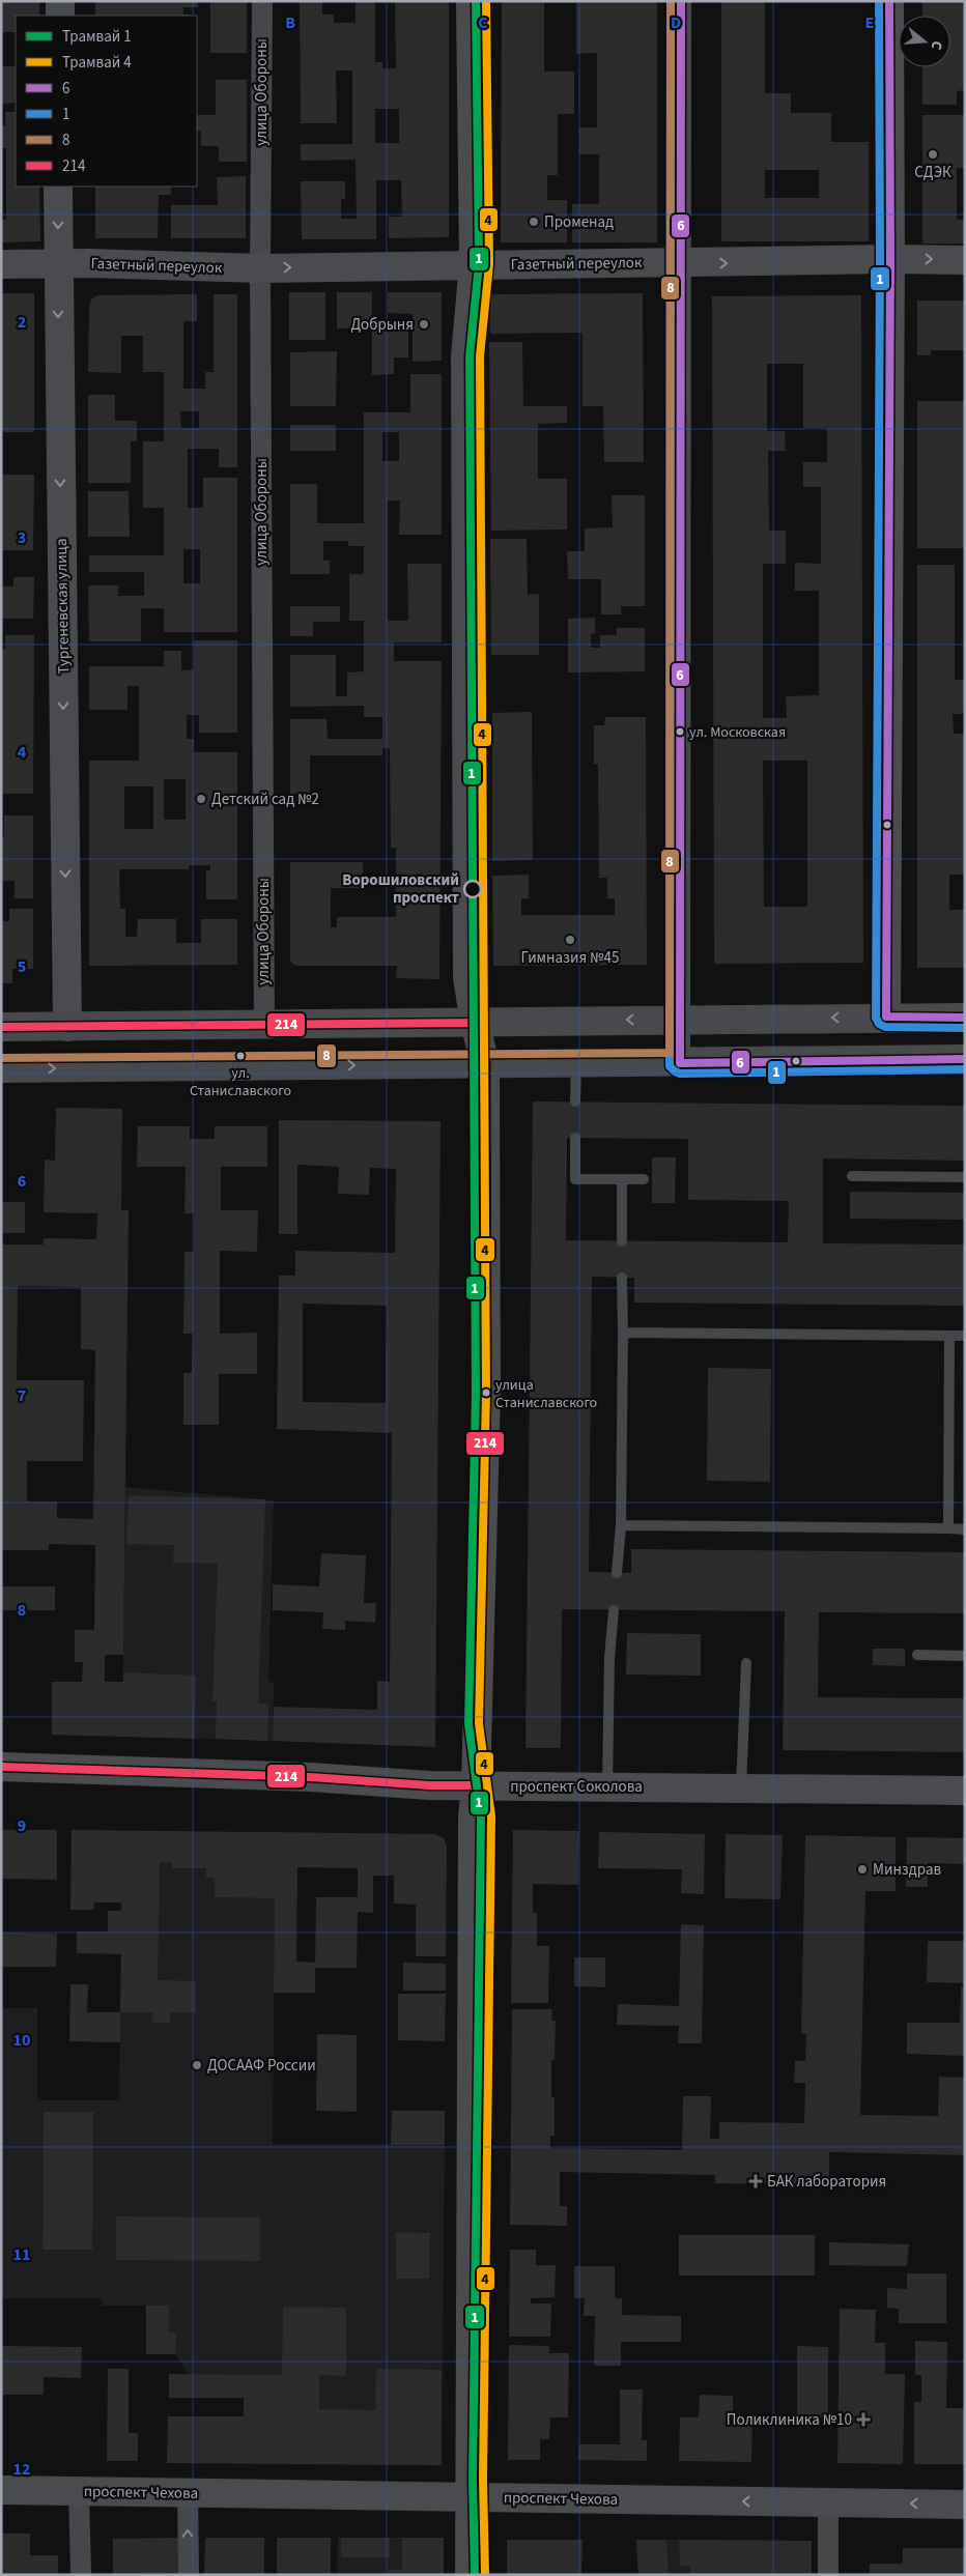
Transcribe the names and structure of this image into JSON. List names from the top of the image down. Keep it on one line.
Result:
{"streets":{"street":["улица Обороны","Газетный переулок","Тургеневская улица","проспект Соколова","проспект Чехова"]},"crossings":[["улица Обороны","Газетный переулок"],["Газетный переулок","Тургеневская улица"]],"one_way":["Газетный переулок","Тургеневская улица","проспект Чехова"],"places":{"other":["СДЭК","Променад","Добрыня","ул. Московская","Детский сад №2","Ворошиловский проспект","Гимназия №45","ул. Станиславского","улица Станиславского","Минздрав","ДОСААФ России"],"health":["БАК лаборатория","Поликлиника №10"]},"lines":["tram line 1","tram line 4","transit line 6","transit line 1","transit line 8","transit line 214"],"legend":["Трамвай 1","Трамвай 4","6","1","8","214"],"north":"right","grid":{"columns":["B","C","D","E"],"rows":["2","3","4","5","6","7","8","9","10","11","12"]}}
